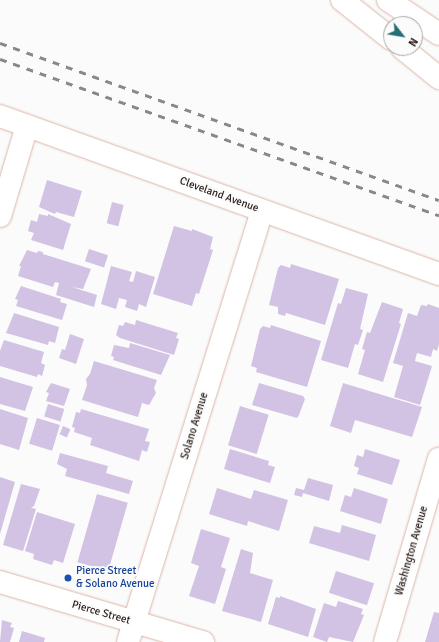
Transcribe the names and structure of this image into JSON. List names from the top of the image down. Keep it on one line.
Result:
{"streets":{"main road":["Cleveland Avenue","Solano Avenue","Washington Avenue","Pierce Street"]},"crossings":[["Cleveland Avenue","Solano Avenue"],["Solano Avenue","Pierce Street"]],"places":["Pierce Street & Solano Avenue"],"north":"bottom right"}
